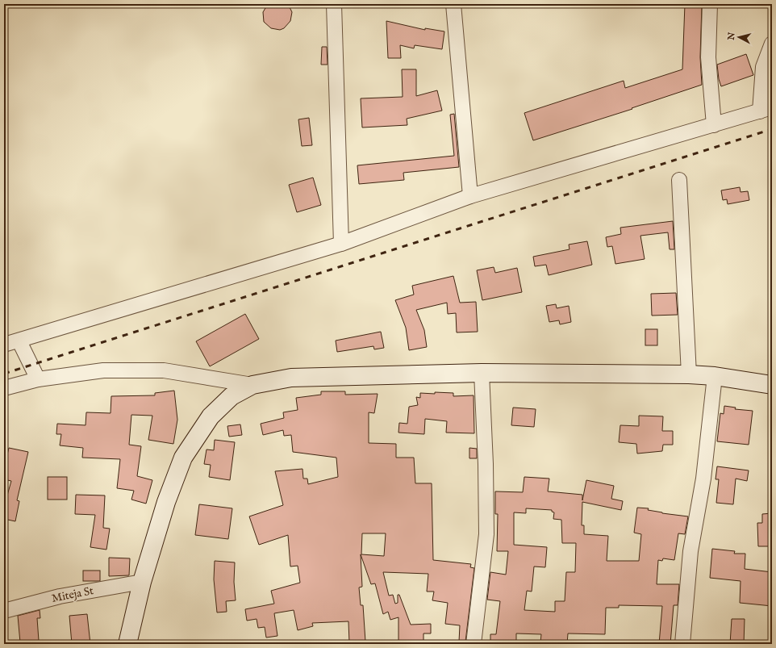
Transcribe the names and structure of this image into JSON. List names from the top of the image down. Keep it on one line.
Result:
{"streets":{"street":["Miteja St"]},"north":"left"}
